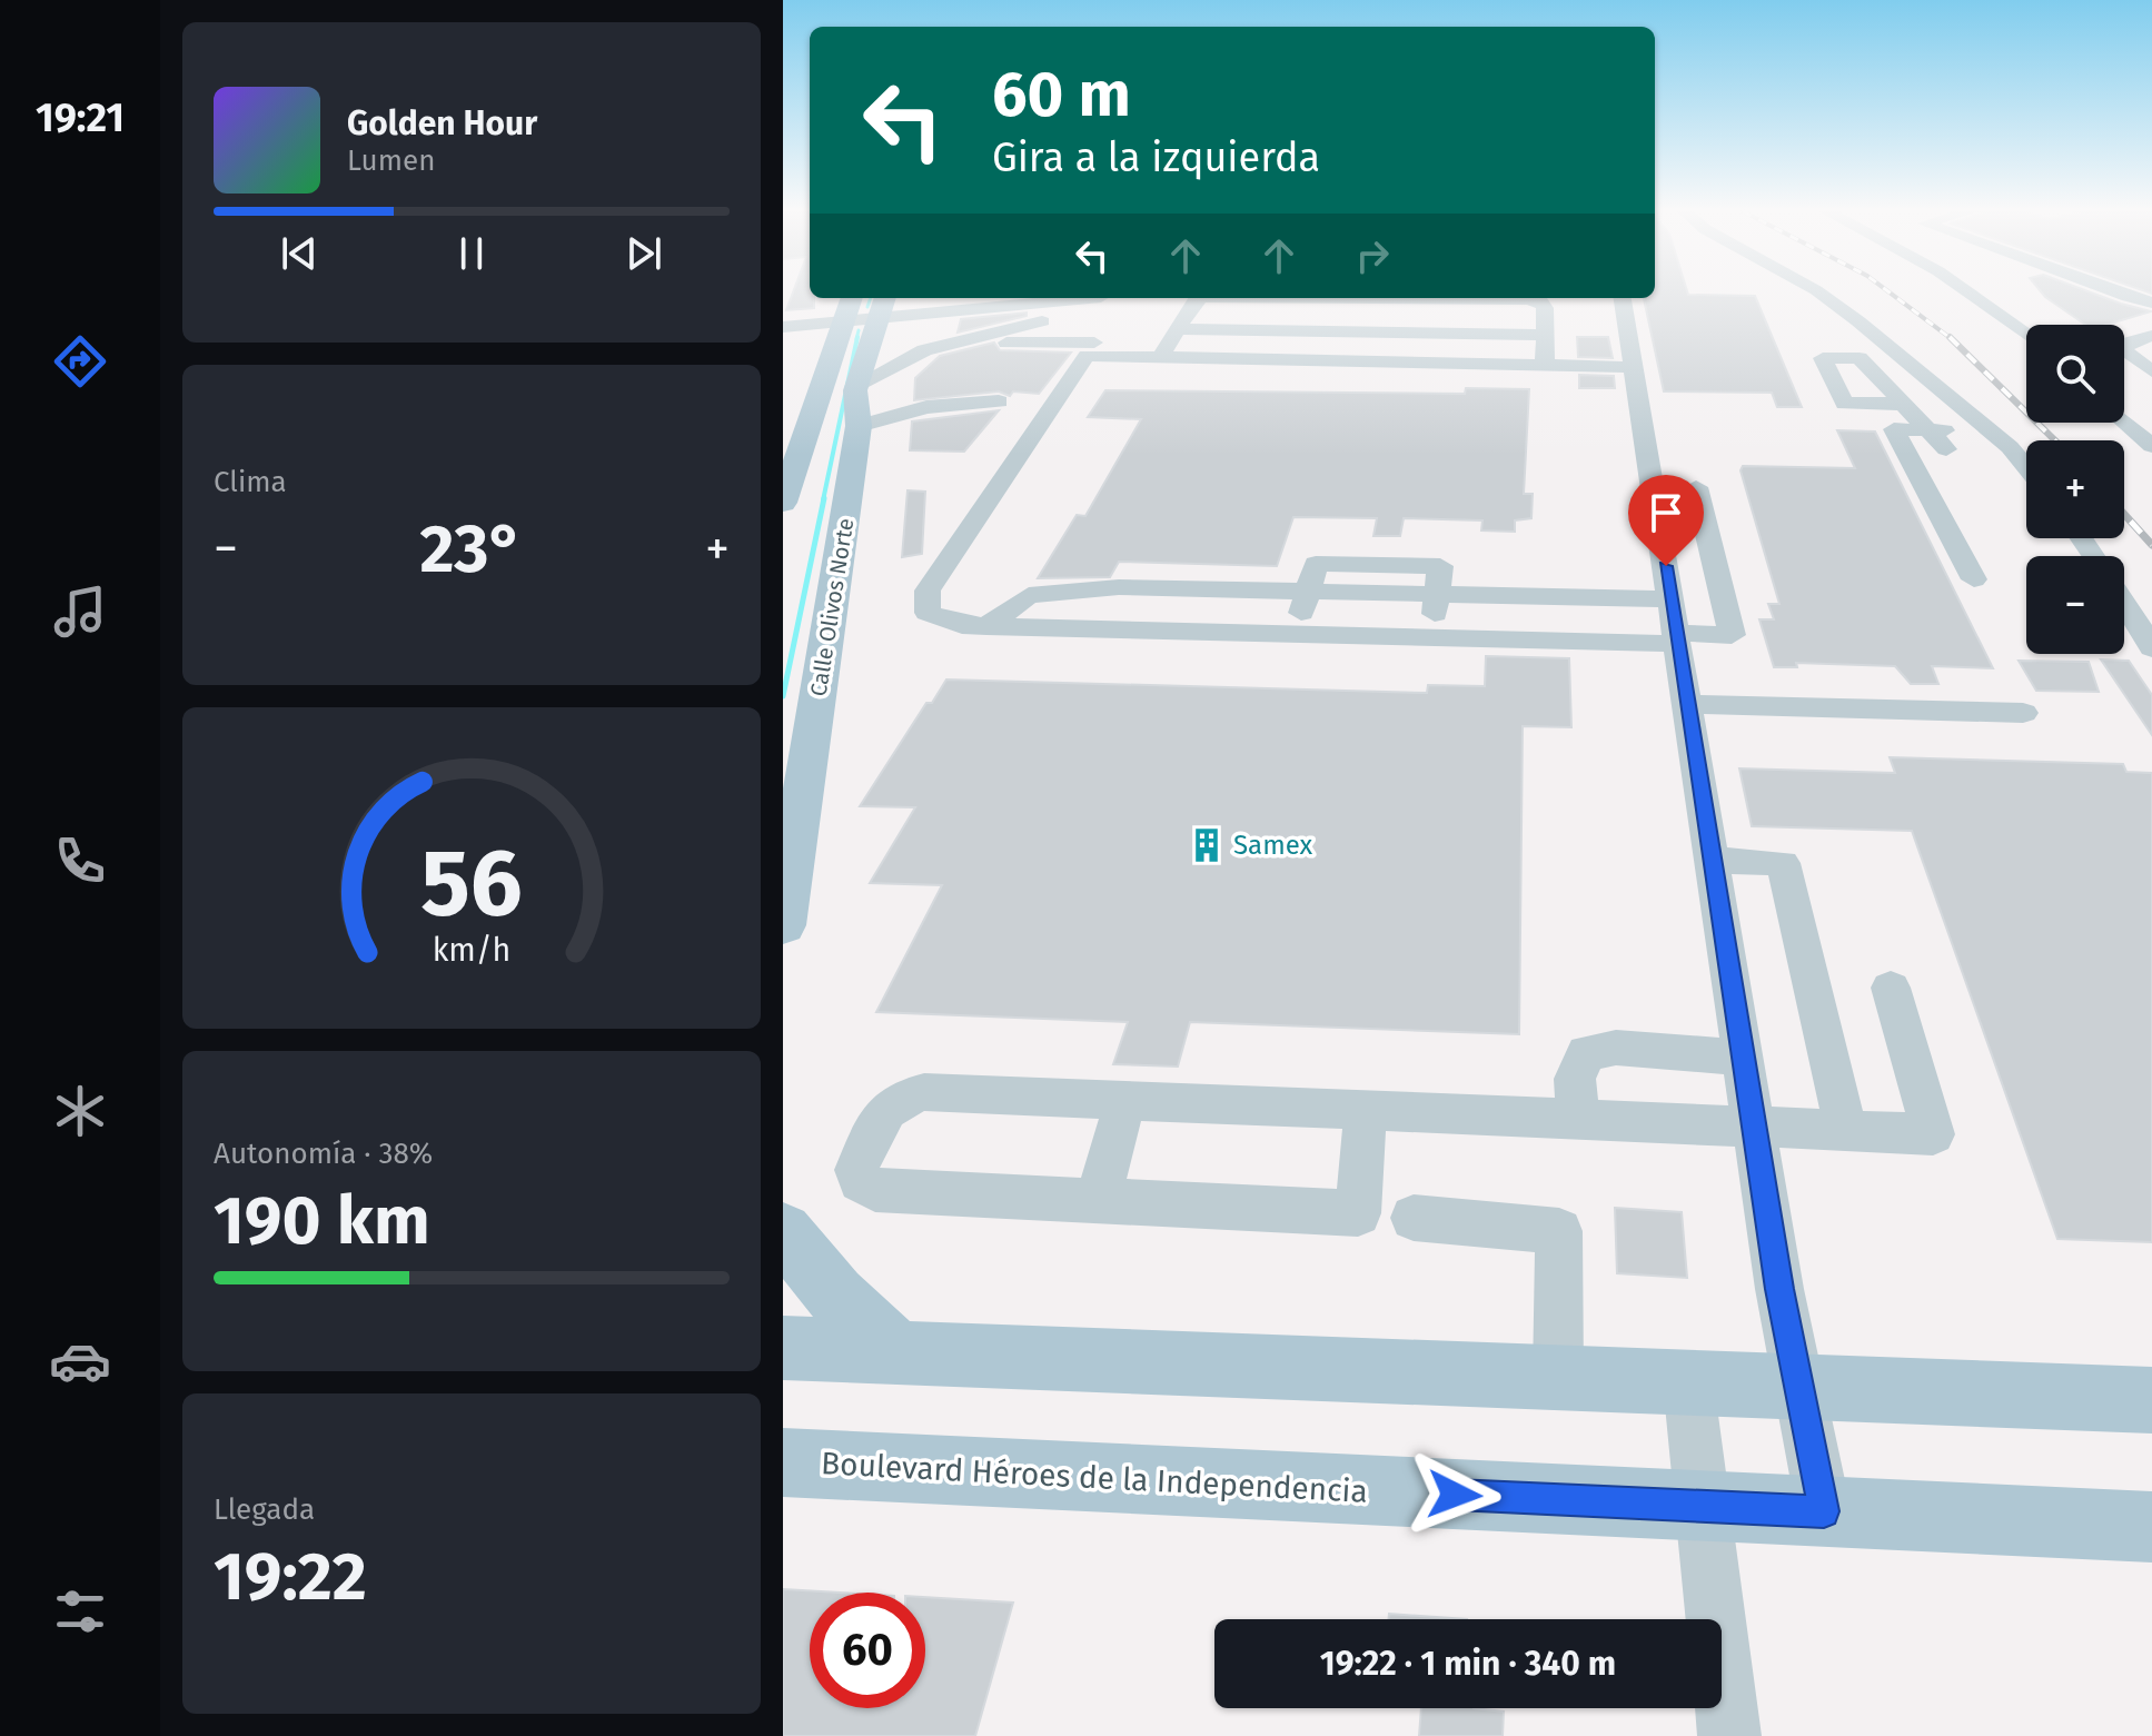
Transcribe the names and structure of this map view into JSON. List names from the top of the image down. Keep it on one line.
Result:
{"streets":{"main road":["Calle Olivos Norte","Boulevard Héroes de la Independencia"]},"places":{"building":["Samex"]},"page":{"tabs":"19:21","turn":["60 m","Gira a la izquierda"],"song":["Golden Hour","Lumen"],"map_buttons":["+","−"],"tile":["Clima",["Autonomía · 38%","190 km"],["Llegada","19:22"]],"heat":["−","23°","+"],"limit":"60","trip":"19:22 · 1 min · 340 m","gauge":["56","km/h"]}}
